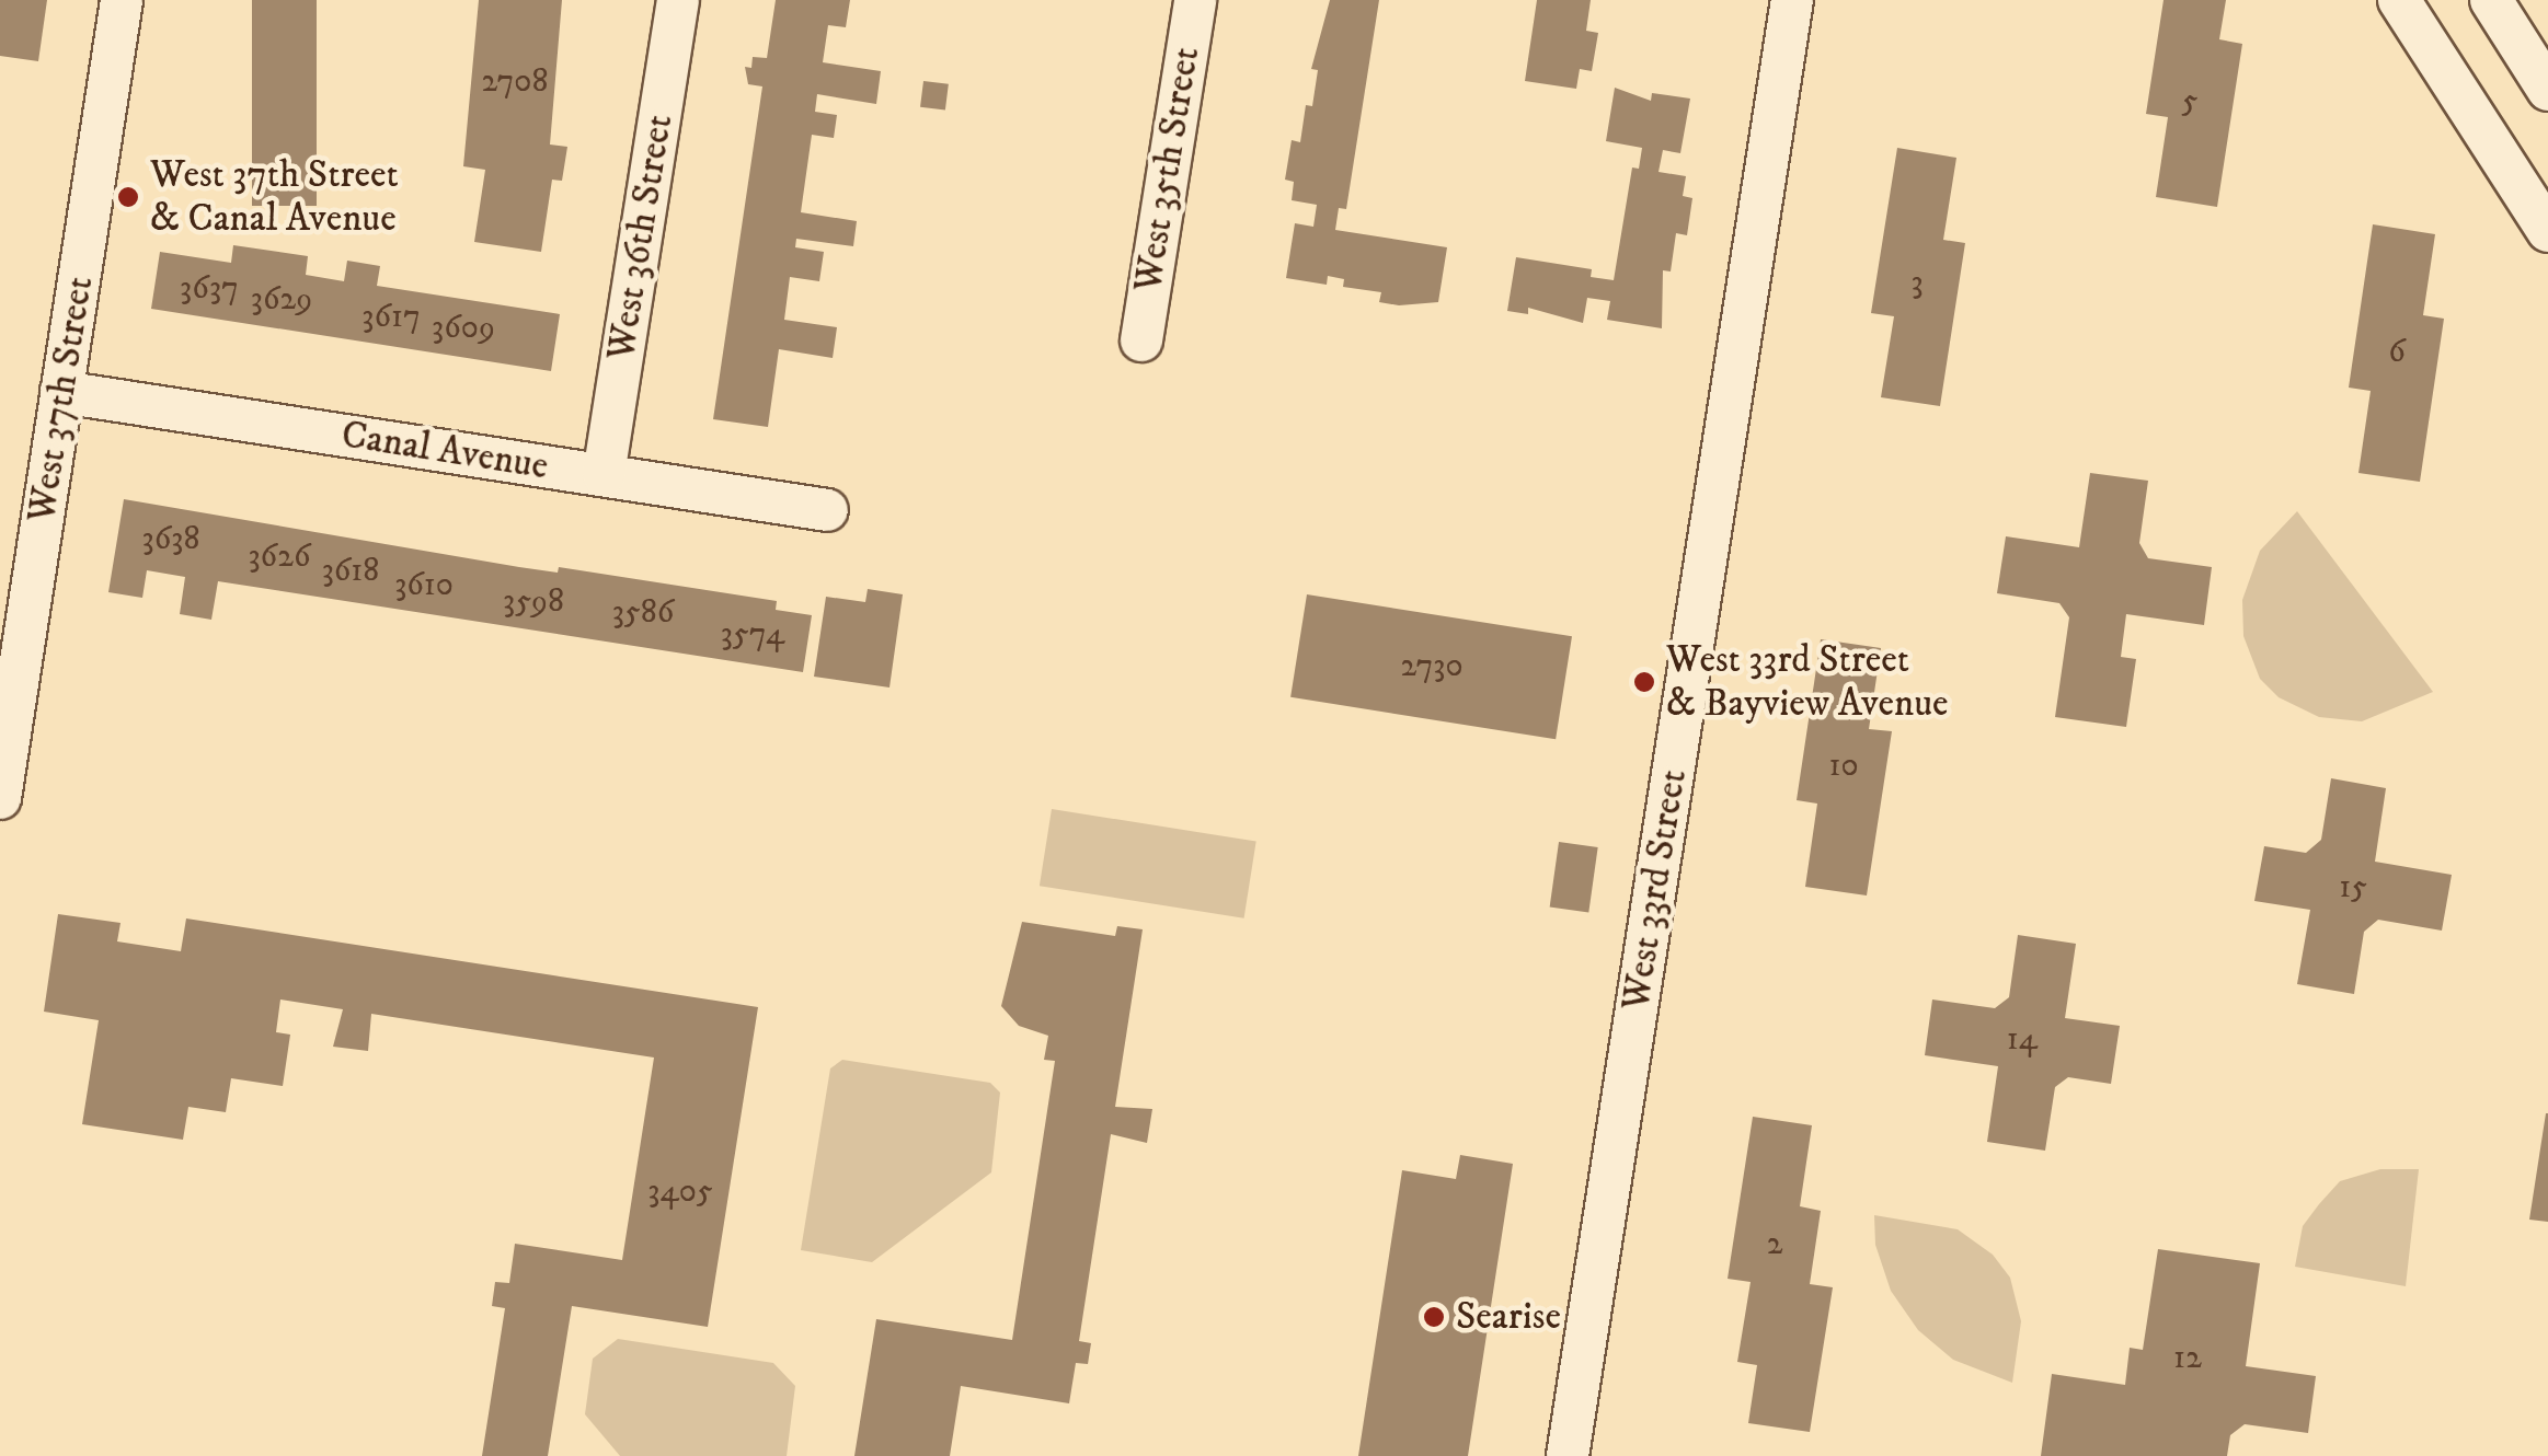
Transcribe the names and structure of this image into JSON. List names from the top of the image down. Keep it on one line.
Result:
{"streets":{"street":["West 35th Street","West 36th Street","West 37th Street","Canal Avenue","West 33rd Street"]},"crossings":[["West 36th Street","Canal Avenue"],["West 37th Street","Canal Avenue"]],"places":["West 37th Street & Canal Avenue","West 33rd Street & Bayview Avenue","Searise"],"house_numbers":["2708","5","3","3637","3629","3617","3609","6","3638","3626","3618","3610","3598","3586","3574","2730","10","15","14","3405","2","12"]}
